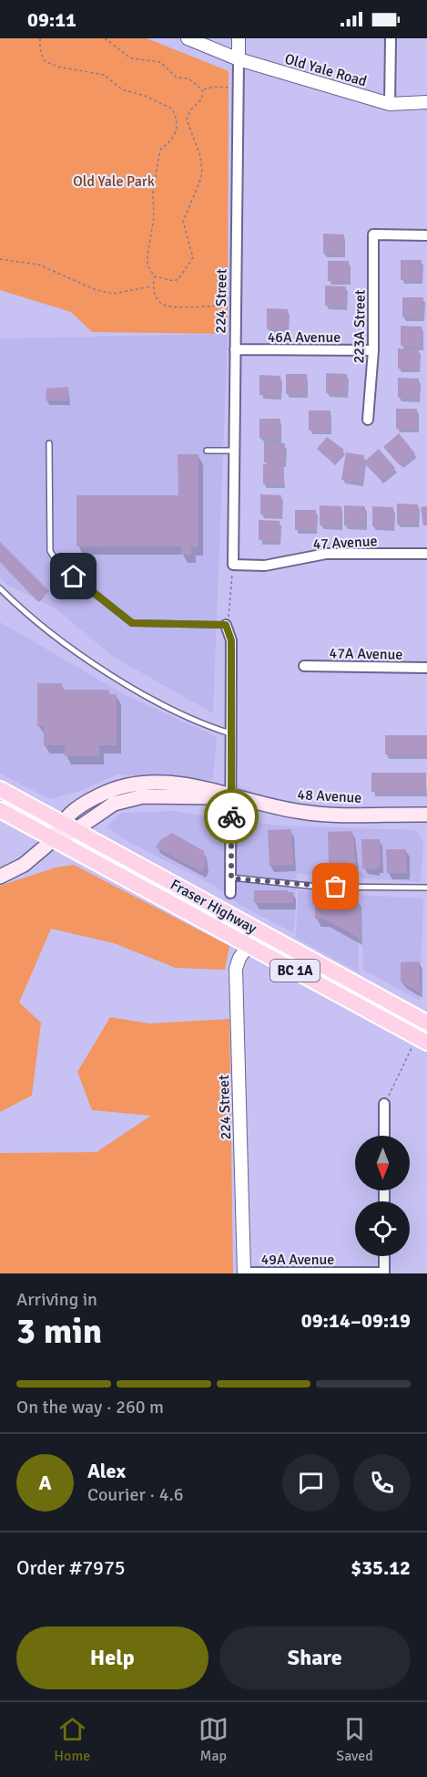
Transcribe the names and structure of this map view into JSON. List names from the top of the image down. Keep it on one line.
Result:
{"streets":{"main road":["48 Avenue","Fraser Highway","BC 1A"],"street":["Old Yale Road","224 Street","223A Street","46A Avenue","47 Avenue","47A Avenue","49A Avenue"]},"crossings":[["Old Yale Road","224 Street"],["224 Street","46A Avenue"],["224 Street","47 Avenue"],["224 Street","Fraser Highway"],["224 Street","49A Avenue"],["223A Street","46A Avenue"],["48 Avenue","Fraser Highway"]],"parks":["Old Yale Park"],"north":"bottom","page":{"status":"09:11","heading":["3 min","Arriving in","09:14–09:19"],"panel":["Alex","Courier · 4.6","Order #7975","$35.12"],"bar":"On the way · 260 m","round":"A","buttons":["Help","Share"],"tabs":["Home","Map","Saved"]}}
